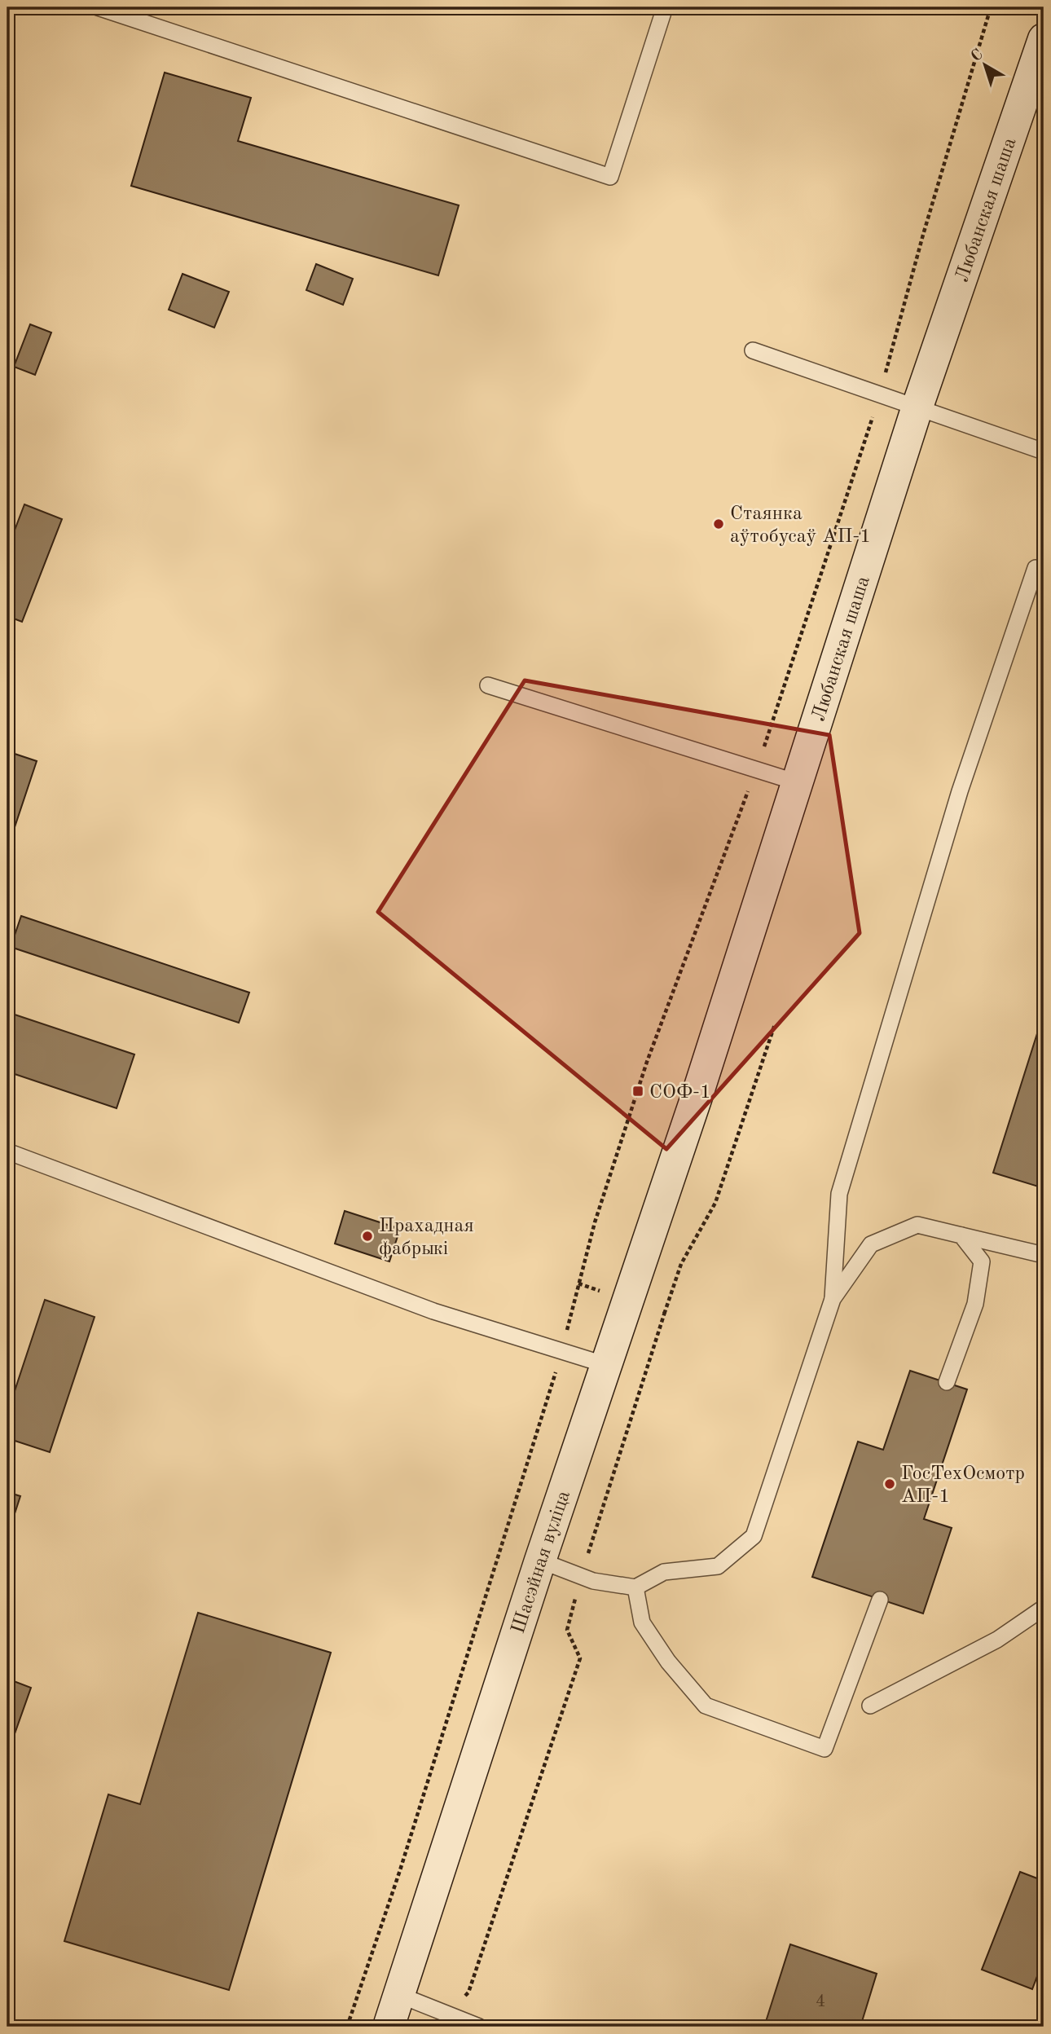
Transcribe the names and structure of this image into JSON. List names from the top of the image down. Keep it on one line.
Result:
{"streets":{"main road":["Любанская шаша","Шасэйная вуліца"]},"crossings":[["Любанская шаша","Шасэйная вуліца"]],"places":{"other":["Стаянка аўтобусаў АП-1","Прахадная фабрыкі","ГосТехОсмотр АП-1"],"transit":["СОФ-1"]},"house_numbers":["4"],"north":"top left"}
